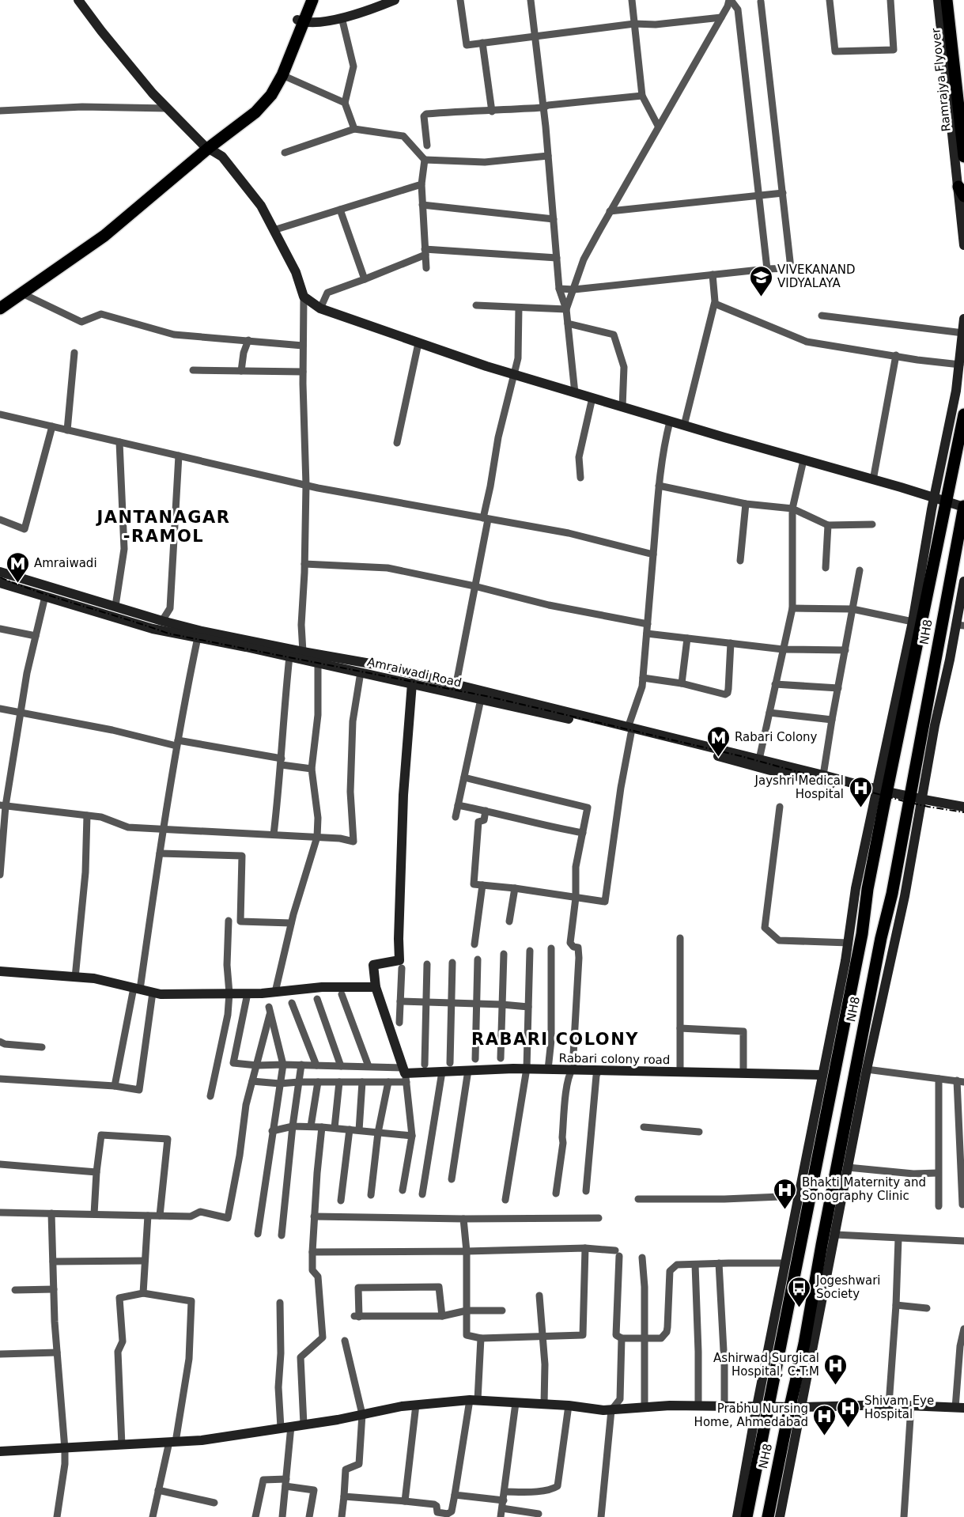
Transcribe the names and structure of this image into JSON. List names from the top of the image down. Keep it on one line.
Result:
{"streets":{"main road":["Ramrajya Flyover","NH8"],"street":["Amraiwadi Road","Rabari colony road"]},"districts":["JANTANAGAR -RAMOL","RABARI COLONY"],"places":{"school or university":["VIVEKANAND VIDYALAYA"],"metro station":["Amraiwadi","Rabari Colony"],"hospital":["Jayshri Medical Hospital","Bhakti Maternity and Sonography Clinic","Ashirwad Surgical Hospital, C.T.M","Shivam Eye Hospital","Prabhu Nursing Home, Ahmedabad"],"bus stop":["Jogeshwari Society"]}}
